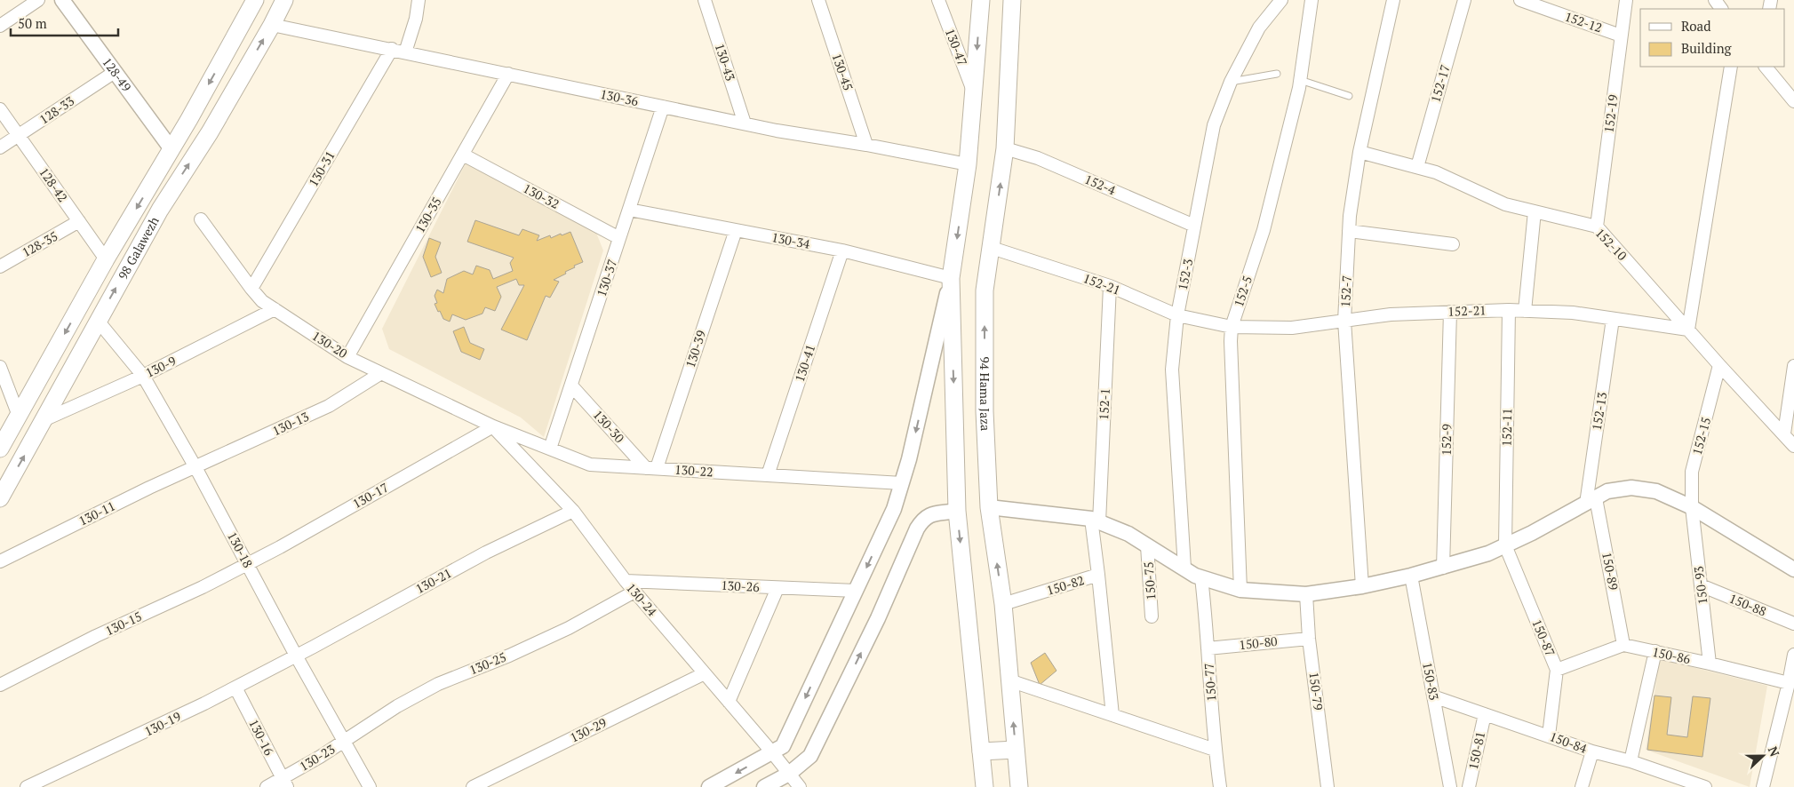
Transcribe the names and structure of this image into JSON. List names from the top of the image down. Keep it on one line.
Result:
{"streets":{"main road":["98 Galawezh","94 Hama Jaza"],"street":["152-12","130-47","130-43","130-45","128-49","152-17","130-36","128-33","152-19","130-31","128-42","152-4","130-32","130-35","130-34","128-35","152-10","152-3","130-37","152-21","152-5","152-7","130-20","130-39","130-41","130-9","152-1","152-13","130-13","130-30","152-11","152-15","152-9","130-22","130-17","130-11","130-18","150-89","130-21","150-75","150-82","150-93","130-26","130-24","150-88","130-15","150-87","150-80","150-86","130-25","150-83","150-77","150-79","130-19","130-29","130-16","150-84","150-81","130-23"]},"crossings":[["152-12","152-19"],["130-43","130-36"],["130-45","130-36"],["128-49","128-33"],["128-49","98 Galawezh"],["152-17","152-10"],["130-36","130-31"],["130-36","130-35"],["130-36","98 Galawezh"],["130-36","130-37"],["128-33","128-42"],["152-19","152-10"],["130-31","130-20"],["128-42","128-35"],["128-42","98 Galawezh"],["152-4","152-3"],["152-4","94 Hama Jaza"],["130-32","130-35"],["130-32","130-37"],["130-35","130-20"],["130-34","130-37"],["130-34","130-39"],["130-34","130-41"],["152-10","152-21"],["152-10","152-7"],["152-10","152-15"],["98 Galawezh","130-9"],["98 Galawezh","130-18"],["152-3","152-21"],["130-37","130-30"],["130-37","130-22"],["152-21","152-5"],["152-21","152-7"],["152-21","94 Hama Jaza"],["152-21","152-1"],["152-21","152-13"],["152-21","152-11"],["152-21","152-9"],["130-20","130-9"],["130-20","130-13"],["130-20","130-22"],["130-20","130-17"],["130-20","130-24"],["130-39","130-30"],["130-39","130-22"],["130-41","130-22"],["130-9","130-18"],["94 Hama Jaza","150-82"],["152-1","150-82"],["152-13","150-89"],["130-13","130-11"],["130-13","130-18"],["130-30","130-22"],["152-11","150-87"],["152-15","150-93"],["130-22","130-17"],["130-22","130-24"],["130-17","130-18"],["130-17","130-24"],["130-17","130-15"],["130-11","130-18"],["130-18","130-21"],["130-18","130-15"],["130-18","130-25"],["130-18","130-19"],["130-18","130-23"],["150-89","150-86"],["130-21","130-24"],["130-21","130-19"],["150-93","150-88"],["150-93","150-86"],["130-26","130-24"],["130-24","130-25"],["130-24","130-29"],["150-87","150-84"],["150-80","150-77"],["150-80","150-79"],["130-25","130-23"],["150-83","150-84"],["130-19","130-16"],["130-16","130-23"],["150-84","150-81"]],"legend":["Road","Building"],"scale_bar":"50 m","north":"right"}
